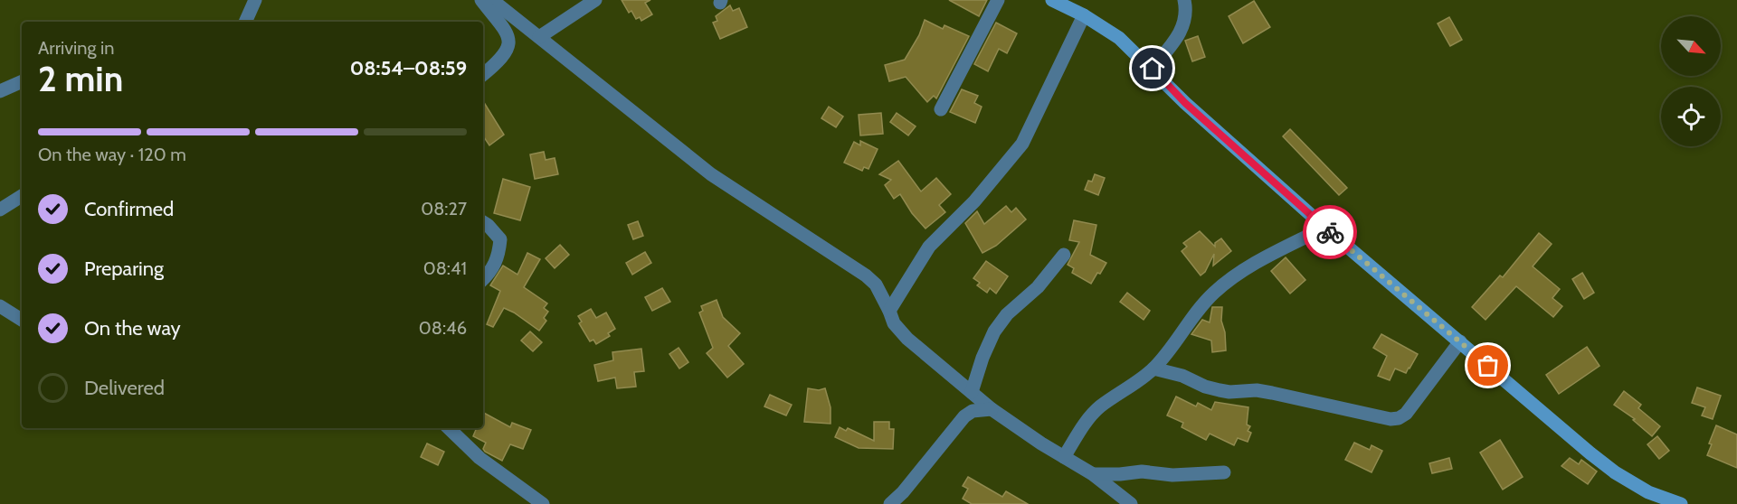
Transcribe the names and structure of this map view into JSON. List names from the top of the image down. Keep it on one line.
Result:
{"north":"bottom right","page":{"heading":["2 min","Arriving in","08:54–08:59"],"bar":"On the way · 120 m","list":[["Confirmed","08:27"],["Preparing","08:41"],["On the way","08:46"],"Delivered"]}}
